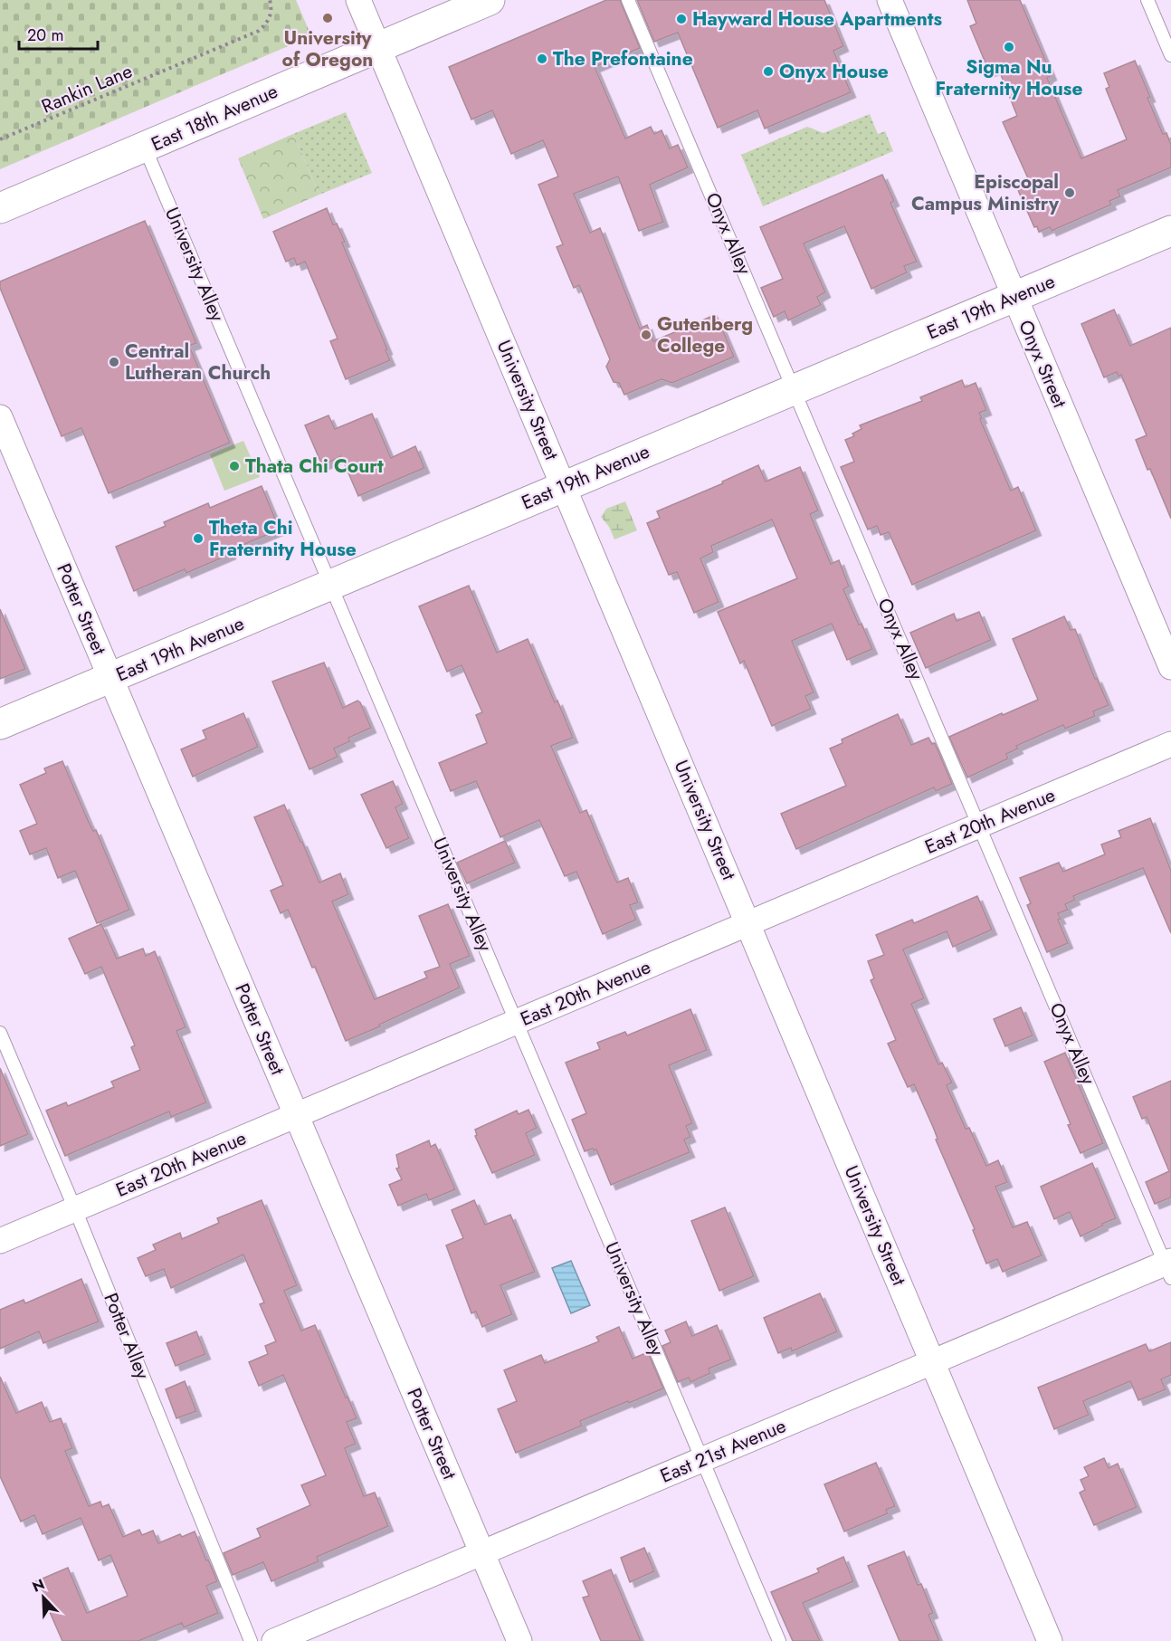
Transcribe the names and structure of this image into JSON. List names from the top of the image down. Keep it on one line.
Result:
{"streets":{"street":["East 18th Avenue","East 19th Avenue","Onyx Street","University Street","Potter Street","East 20th Avenue","East 21st Avenue"],"lane":["Onyx Alley","University Alley","Potter Alley"],"path":["Rankin Lane"]},"crossings":[["East 18th Avenue","University Alley"],["East 18th Avenue","University Street"],["Onyx Alley","East 19th Avenue"],["Onyx Alley","East 20th Avenue"],["Onyx Alley","East 21st Avenue"],["University Alley","East 19th Avenue"],["University Alley","East 20th Avenue"],["University Alley","East 21st Avenue"],["East 19th Avenue","Onyx Street"],["East 19th Avenue","University Street"],["East 19th Avenue","Potter Street"],["University Street","East 20th Avenue"],["University Street","East 21st Avenue"],["Potter Street","East 20th Avenue"],["Potter Street","East 21st Avenue"],["East 20th Avenue","Potter Alley"]],"places":["University of Oregon","Hayward House Apartments","Sigma Nu Fraternity House","The Prefontaine","Onyx House","Episcopal Campus Ministry","Gutenberg College","Central Lutheran Church","Thata Chi Court","Theta Chi Fraternity House"],"scale_bar":"20 m","north":"top left"}
